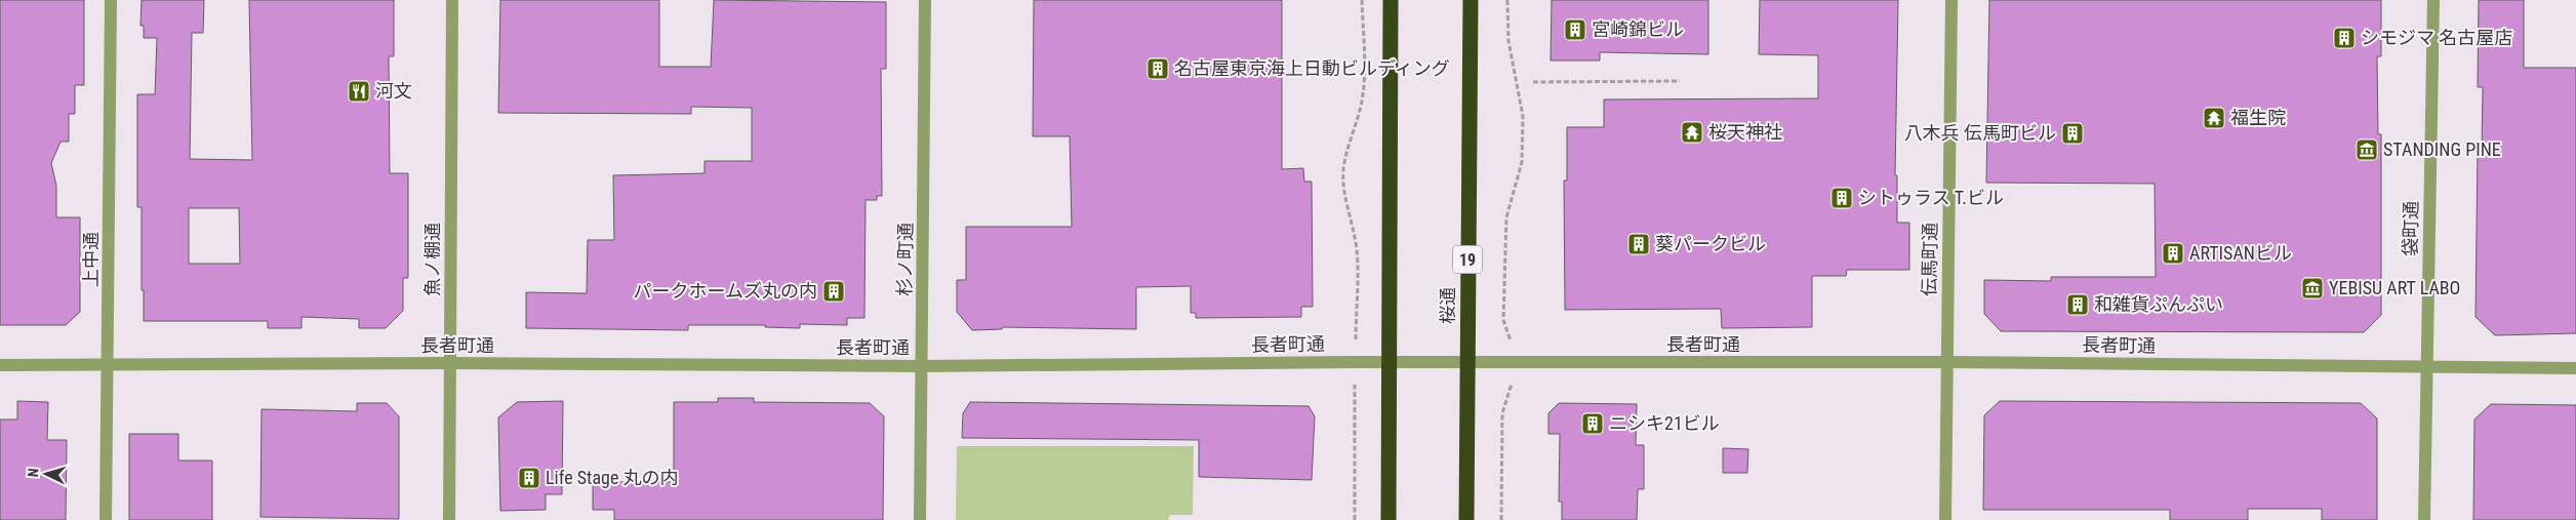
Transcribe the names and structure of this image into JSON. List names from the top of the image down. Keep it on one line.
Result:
{"streets":{"highway":["19","桜通"],"street":["袋町通","上中通","魚ノ棚通","杉ノ町通","伝馬町通","長者町通"]},"crossings":[["袋町通","長者町通"],["上中通","長者町通"],["魚ノ棚通","長者町通"],["杉ノ町通","長者町通"],["伝馬町通","長者町通"],["桜通","長者町通"]],"places":{"building":["宮崎錦ビル","シモジマ 名古屋店","名古屋東京海上日動ビルディング","八木兵 伝馬町ビル","シトゥラス T.ビル","葵パークビル","ARTISANビル","パークホームズ丸の内","和雑貨ぷんぷい","ニシキ21ビル","Life Stage 丸の内"],"restaurant":["河文"],"temple":["福生院","桜天神社"],"museum":["STANDING PINE","YEBISU ART LABO"]},"north":"left"}
